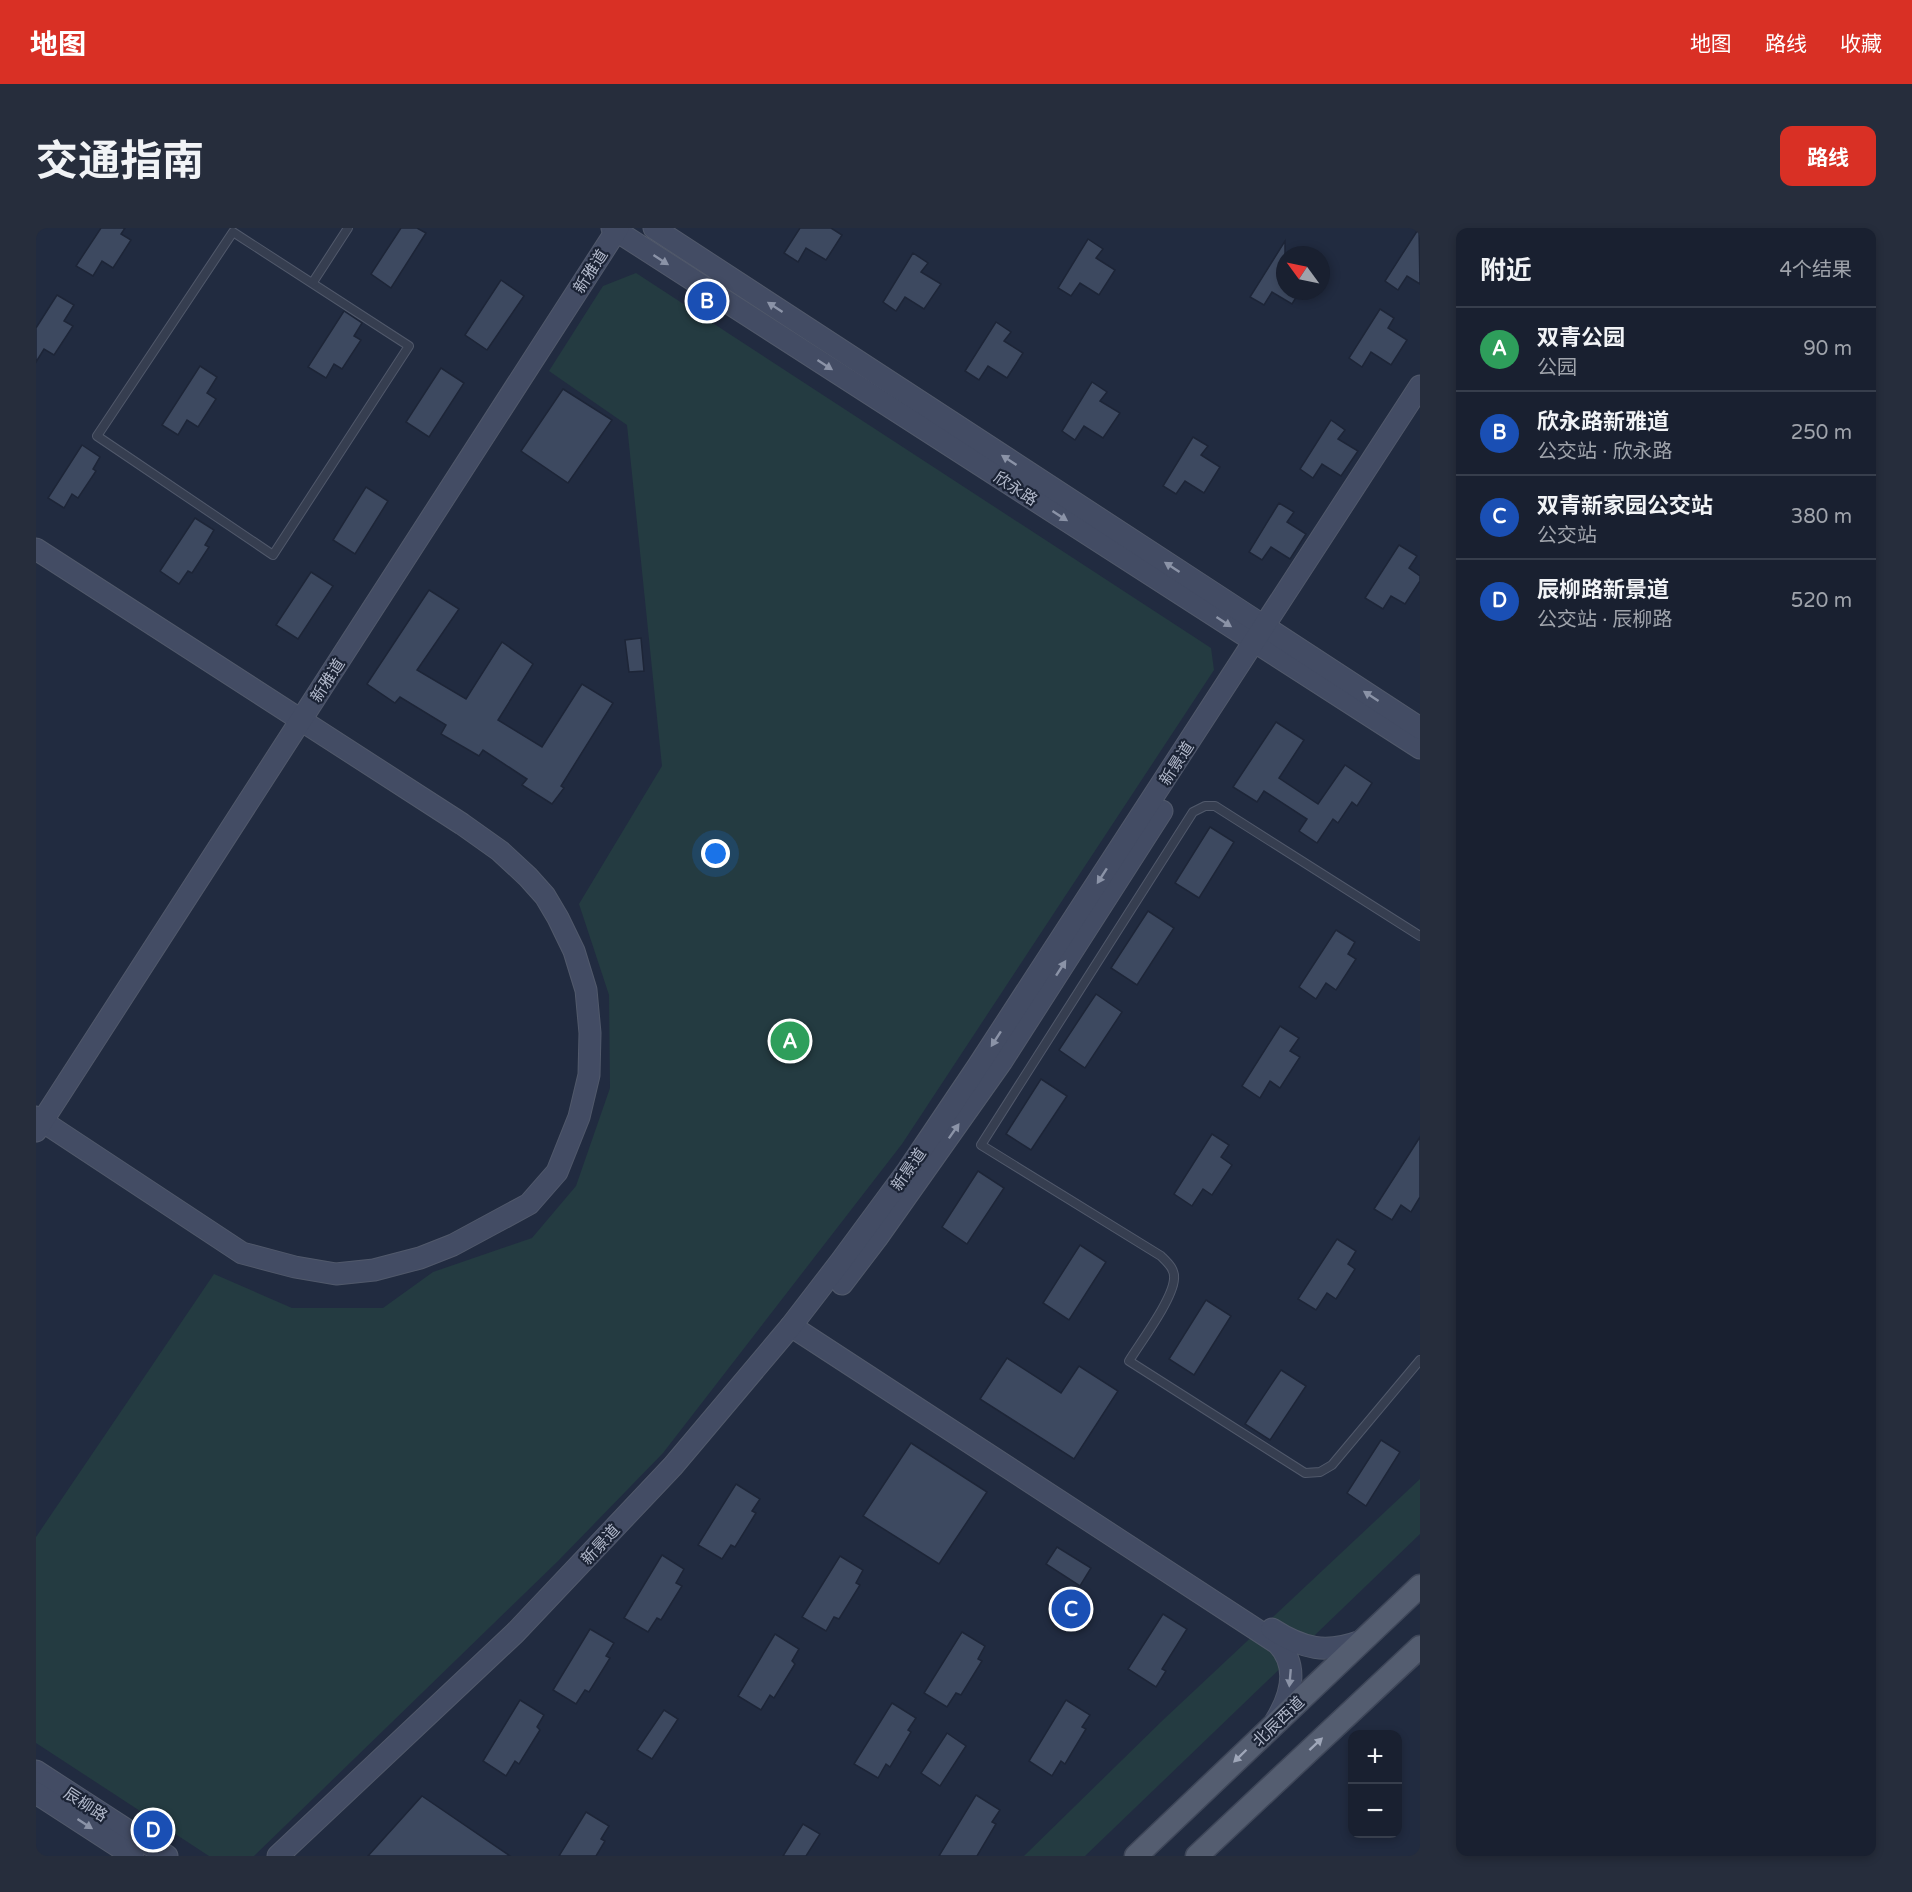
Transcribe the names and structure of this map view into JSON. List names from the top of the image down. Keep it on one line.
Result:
{"streets":{"main road":["北辰西道"],"street":["新雅道","欣永路","新景道","辰柳路"]},"crossings":[["新雅道","欣永路"],["欣永路","新景道"]],"north":"top left","page":{"header":"地图","nav":["地图","路线","收藏"],"title":"交通指南","buttons":"路线","heading":["附近","4个结果"],"pins":["B","A","C","D"],"list":[{"mark":"A","name":"双青公园","note":"公园","value":"90 m"},{"mark":"B","name":"欣永路新雅道","note":"公交站 · 欣永路","value":"250 m"},{"mark":"C","name":"双青新家园公交站","note":"公交站","value":"380 m"},{"mark":"D","name":"辰柳路新景道","note":"公交站 · 辰柳路","value":"520 m"}],"map_buttons":["+","−"]}}
